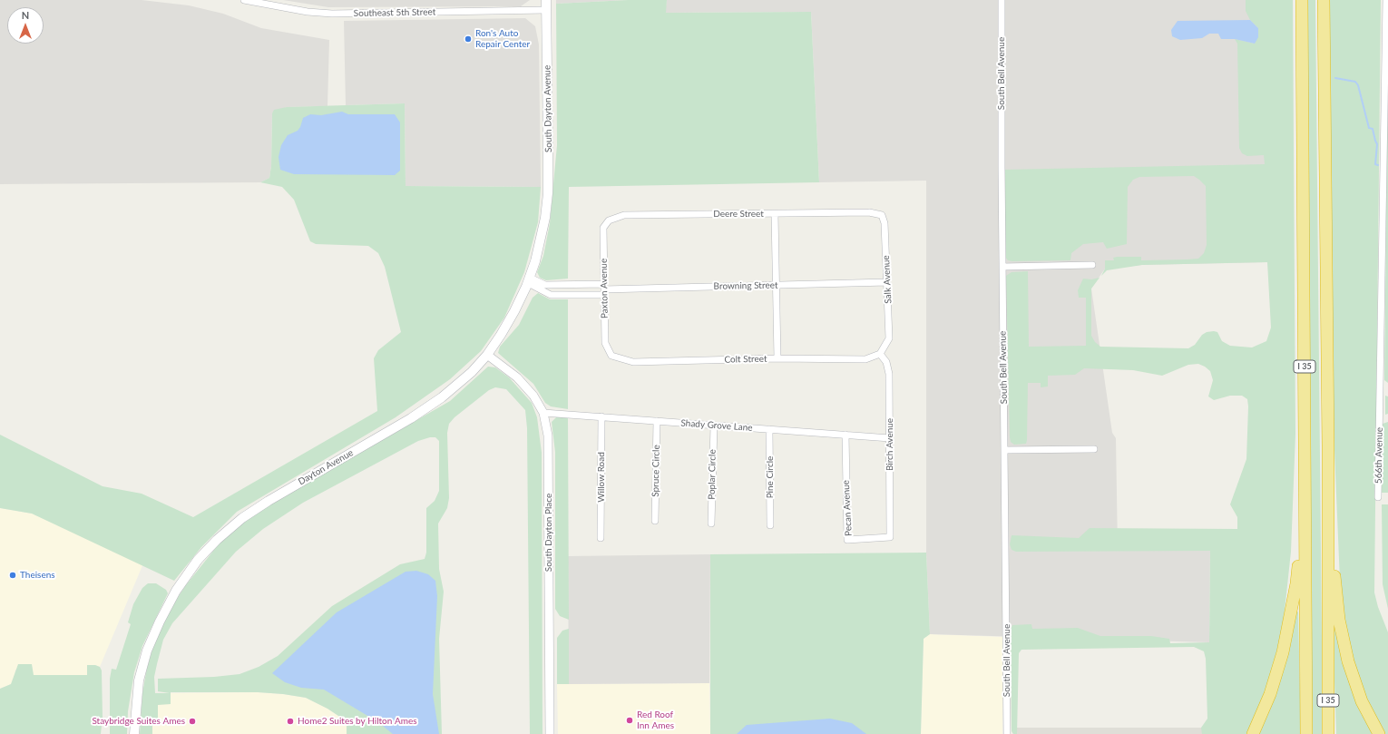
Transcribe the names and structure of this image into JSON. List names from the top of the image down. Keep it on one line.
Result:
{"streets":{"highway":["I 35"],"main road":["South Dayton Avenue","Dayton Avenue"],"street":["Southeast 5th Street","South Bell Avenue","Deere Street","Salk Avenue","Browning Street","Paxton Avenue","Colt Street","Shady Grove Lane","Birch Avenue","566th Avenue","Spruce Circle","Poplar Circle","Willow Road","Pine Circle","Pecan Avenue","South Dayton Place"]},"crossings":[["Southeast 5th Street","South Dayton Avenue"],["South Dayton Avenue","Dayton Avenue"],["Deere Street","Salk Avenue"],["Deere Street","Paxton Avenue"],["Salk Avenue","Browning Street"],["Salk Avenue","Colt Street"],["Salk Avenue","Birch Avenue"],["Browning Street","Paxton Avenue"],["Browning Street","Dayton Avenue"],["Paxton Avenue","Colt Street"],["Colt Street","Birch Avenue"],["Shady Grove Lane","Birch Avenue"],["Shady Grove Lane","Spruce Circle"],["Shady Grove Lane","Poplar Circle"],["Shady Grove Lane","Willow Road"],["Shady Grove Lane","Pine Circle"],["Shady Grove Lane","Pecan Avenue"],["Shady Grove Lane","South Dayton Place"],["Birch Avenue","Pecan Avenue"],["Dayton Avenue","South Dayton Place"]],"places":["Ron's Auto Repair Center","Theisens","Red Roof Inn Ames","Staybridge Suites Ames","Home2 Suites by Hilton Ames"],"north":"top"}
